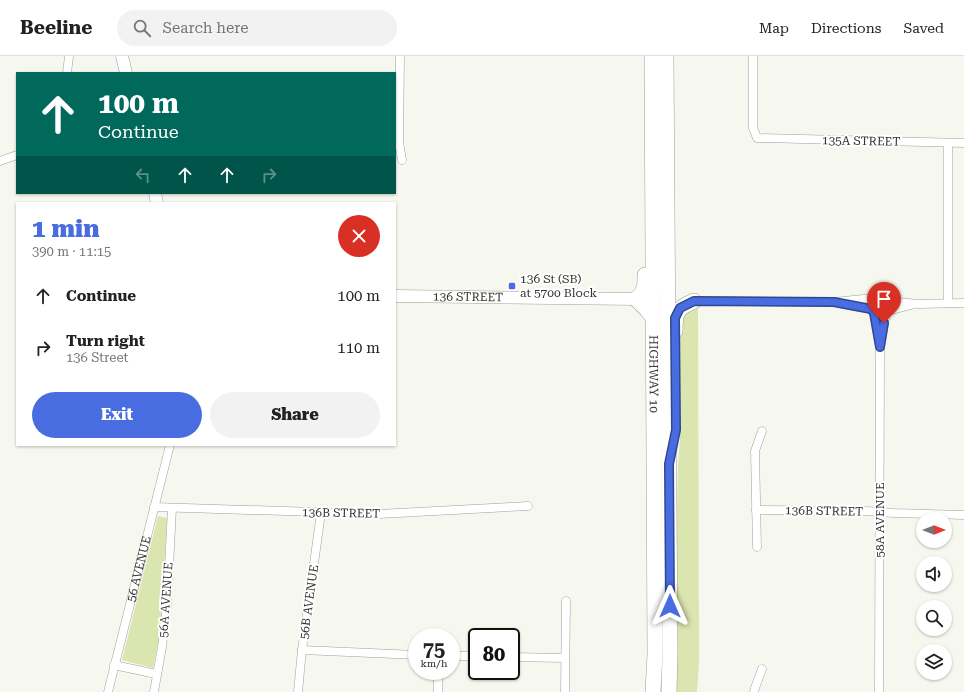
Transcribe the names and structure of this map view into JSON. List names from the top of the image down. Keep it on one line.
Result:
{"streets":{"highway":["HIGHWAY 10"],"street":["135A STREET","136 STREET","136B STREET","58A AVENUE","56 AVENUE","56A AVENUE","56B AVENUE"]},"crossings":[["136B STREET","58A AVENUE"],["136B STREET","56 AVENUE"],["136B STREET","56A AVENUE"],["136B STREET","56B AVENUE"]],"places":{"transit":["136 St (SB) at 5700 Block"]},"north":"right","page":{"header":"Beeline","search":"Search here","nav":["Map","Directions","Saved"],"turn":["100 m","Continue"],"heading":["1 min","390 m · 11:15"],"list":[{"name":"Continue","value":"100 m"},{"name":"Turn right","note":"136 Street","value":"110 m"}],"buttons":["Exit","Share"],"speed":"75 km/h","limit":"80"}}
